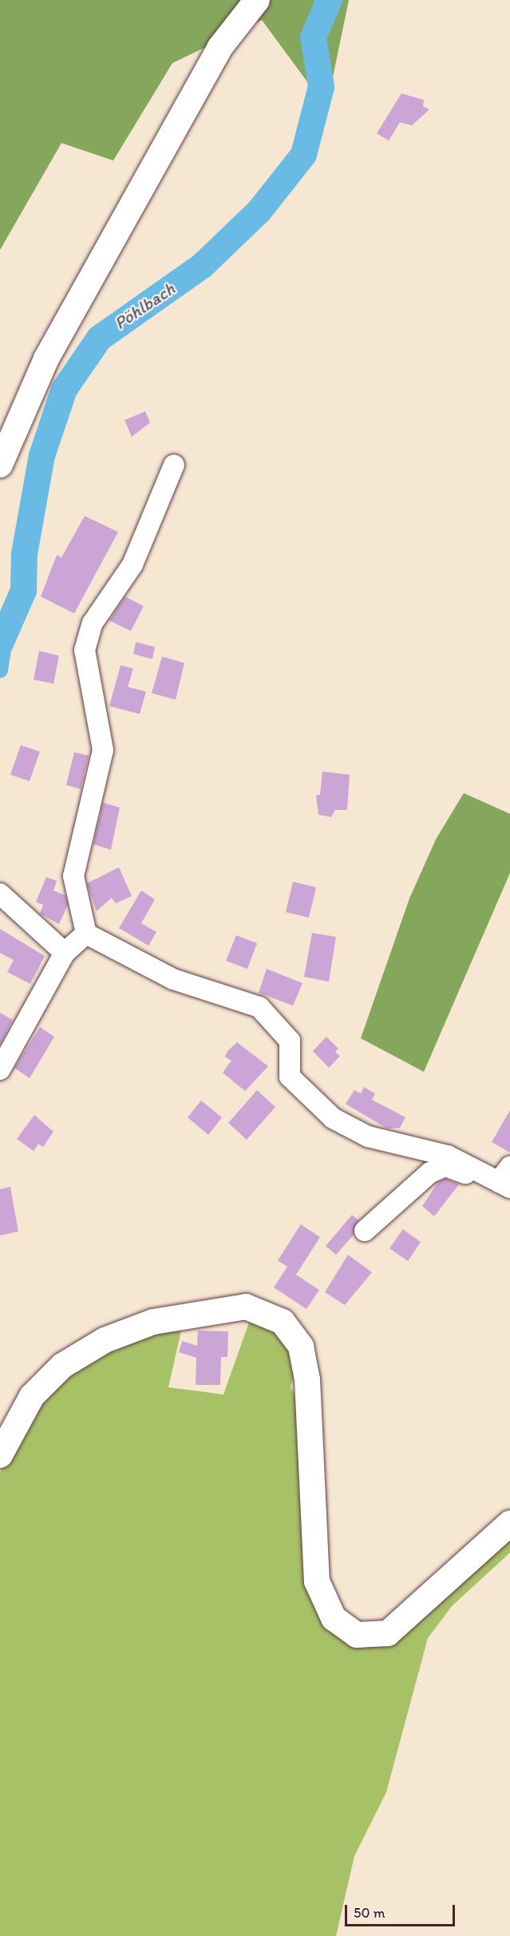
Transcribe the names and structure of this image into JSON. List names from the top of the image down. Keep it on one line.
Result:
{"water":["Pöhlbach"],"scale_bar":"50 m"}
